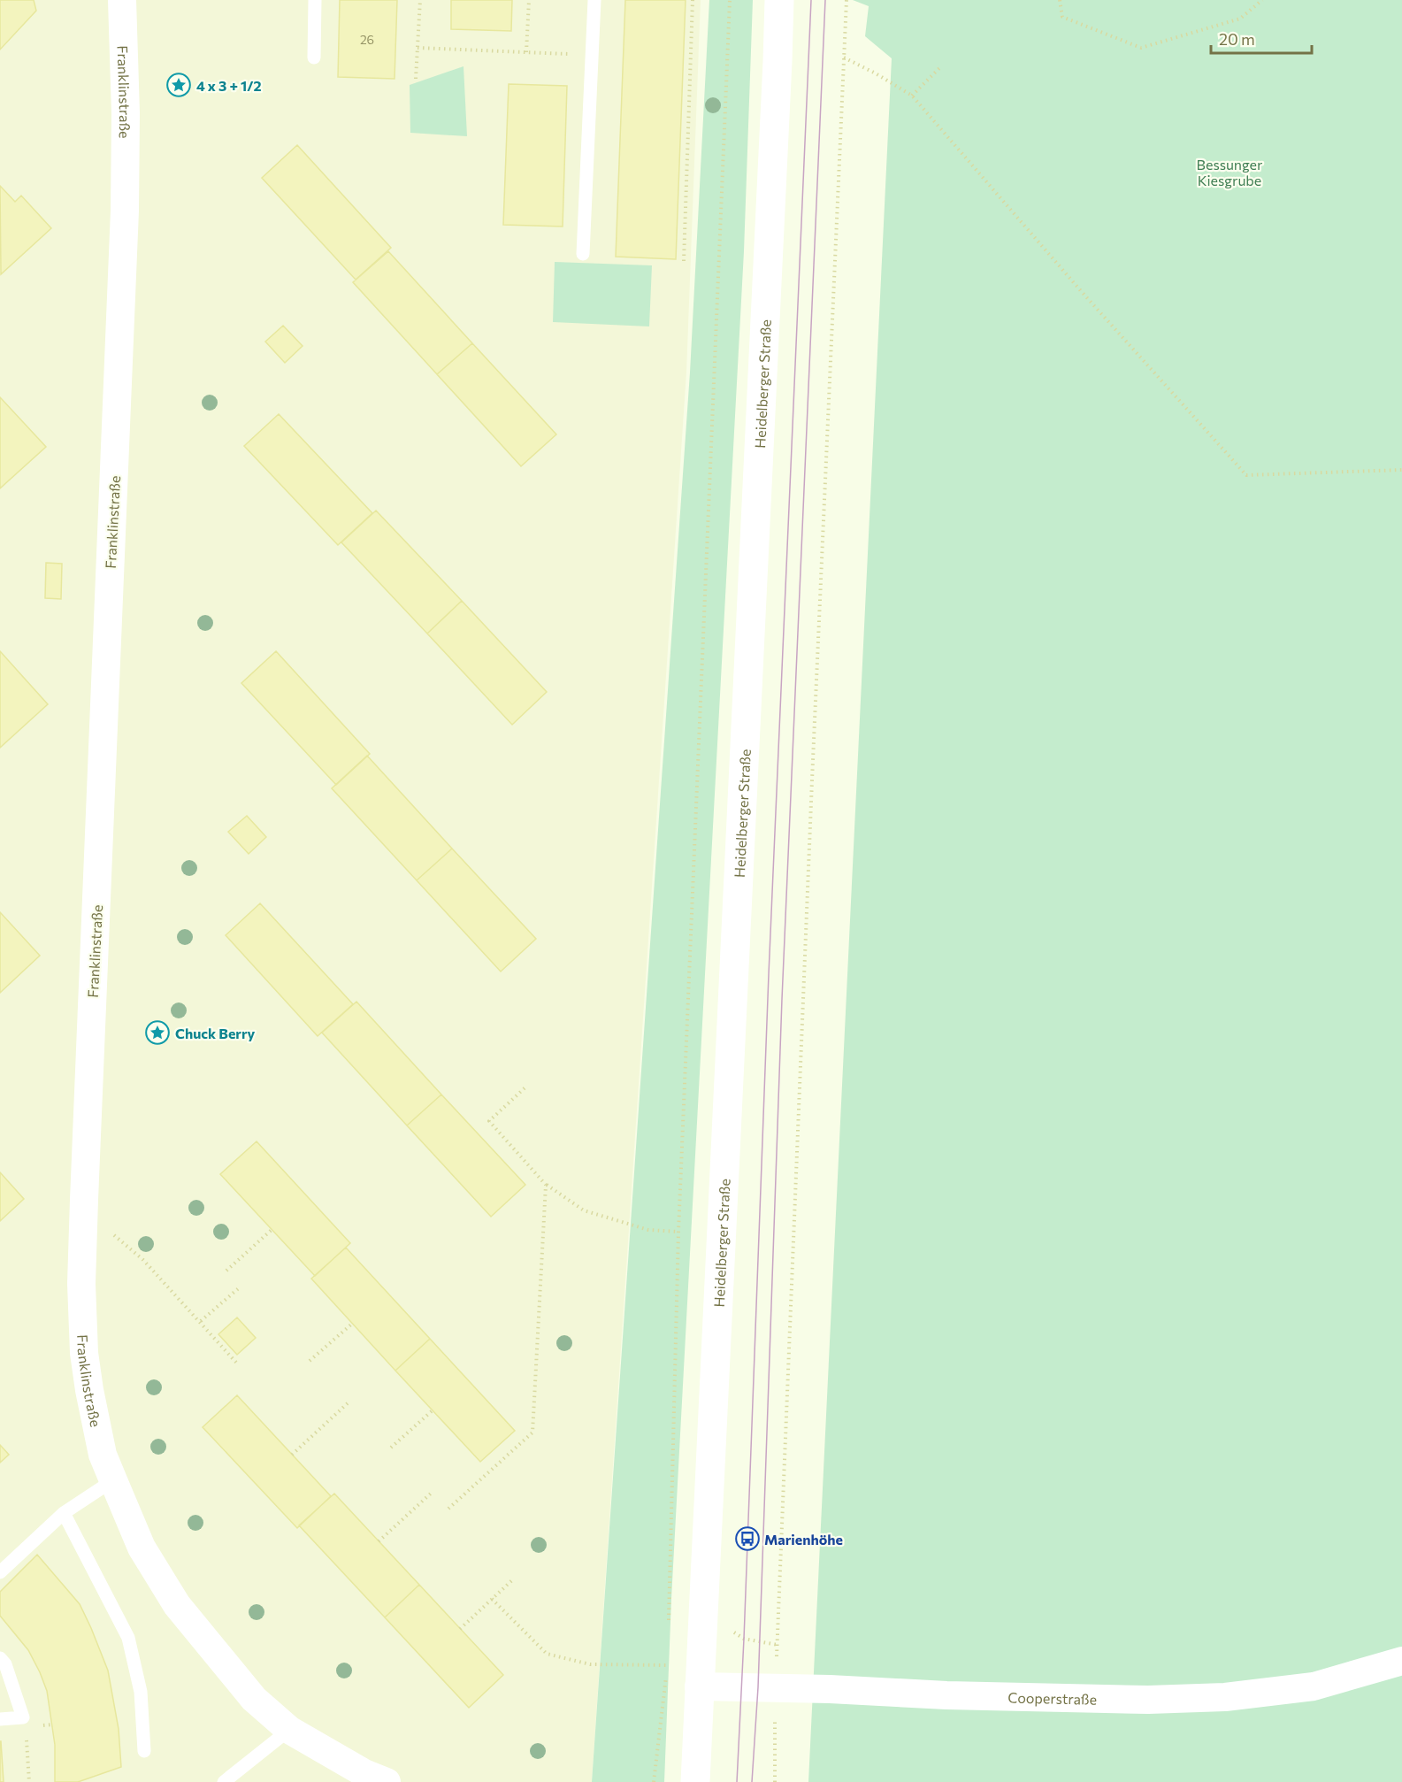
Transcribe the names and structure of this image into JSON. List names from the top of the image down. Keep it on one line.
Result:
{"streets":{"street":["Franklinstraße","Heidelberger Straße","Cooperstraße"]},"crossings":[["Heidelberger Straße","Cooperstraße"]],"parks":["Bessunger Kiesgrube"],"places":{"place":["4 x 3 + 1/2","Chuck Berry"],"bus stop":["Marienhöhe"]},"house_numbers":["26"],"scale_bar":"20 m"}
